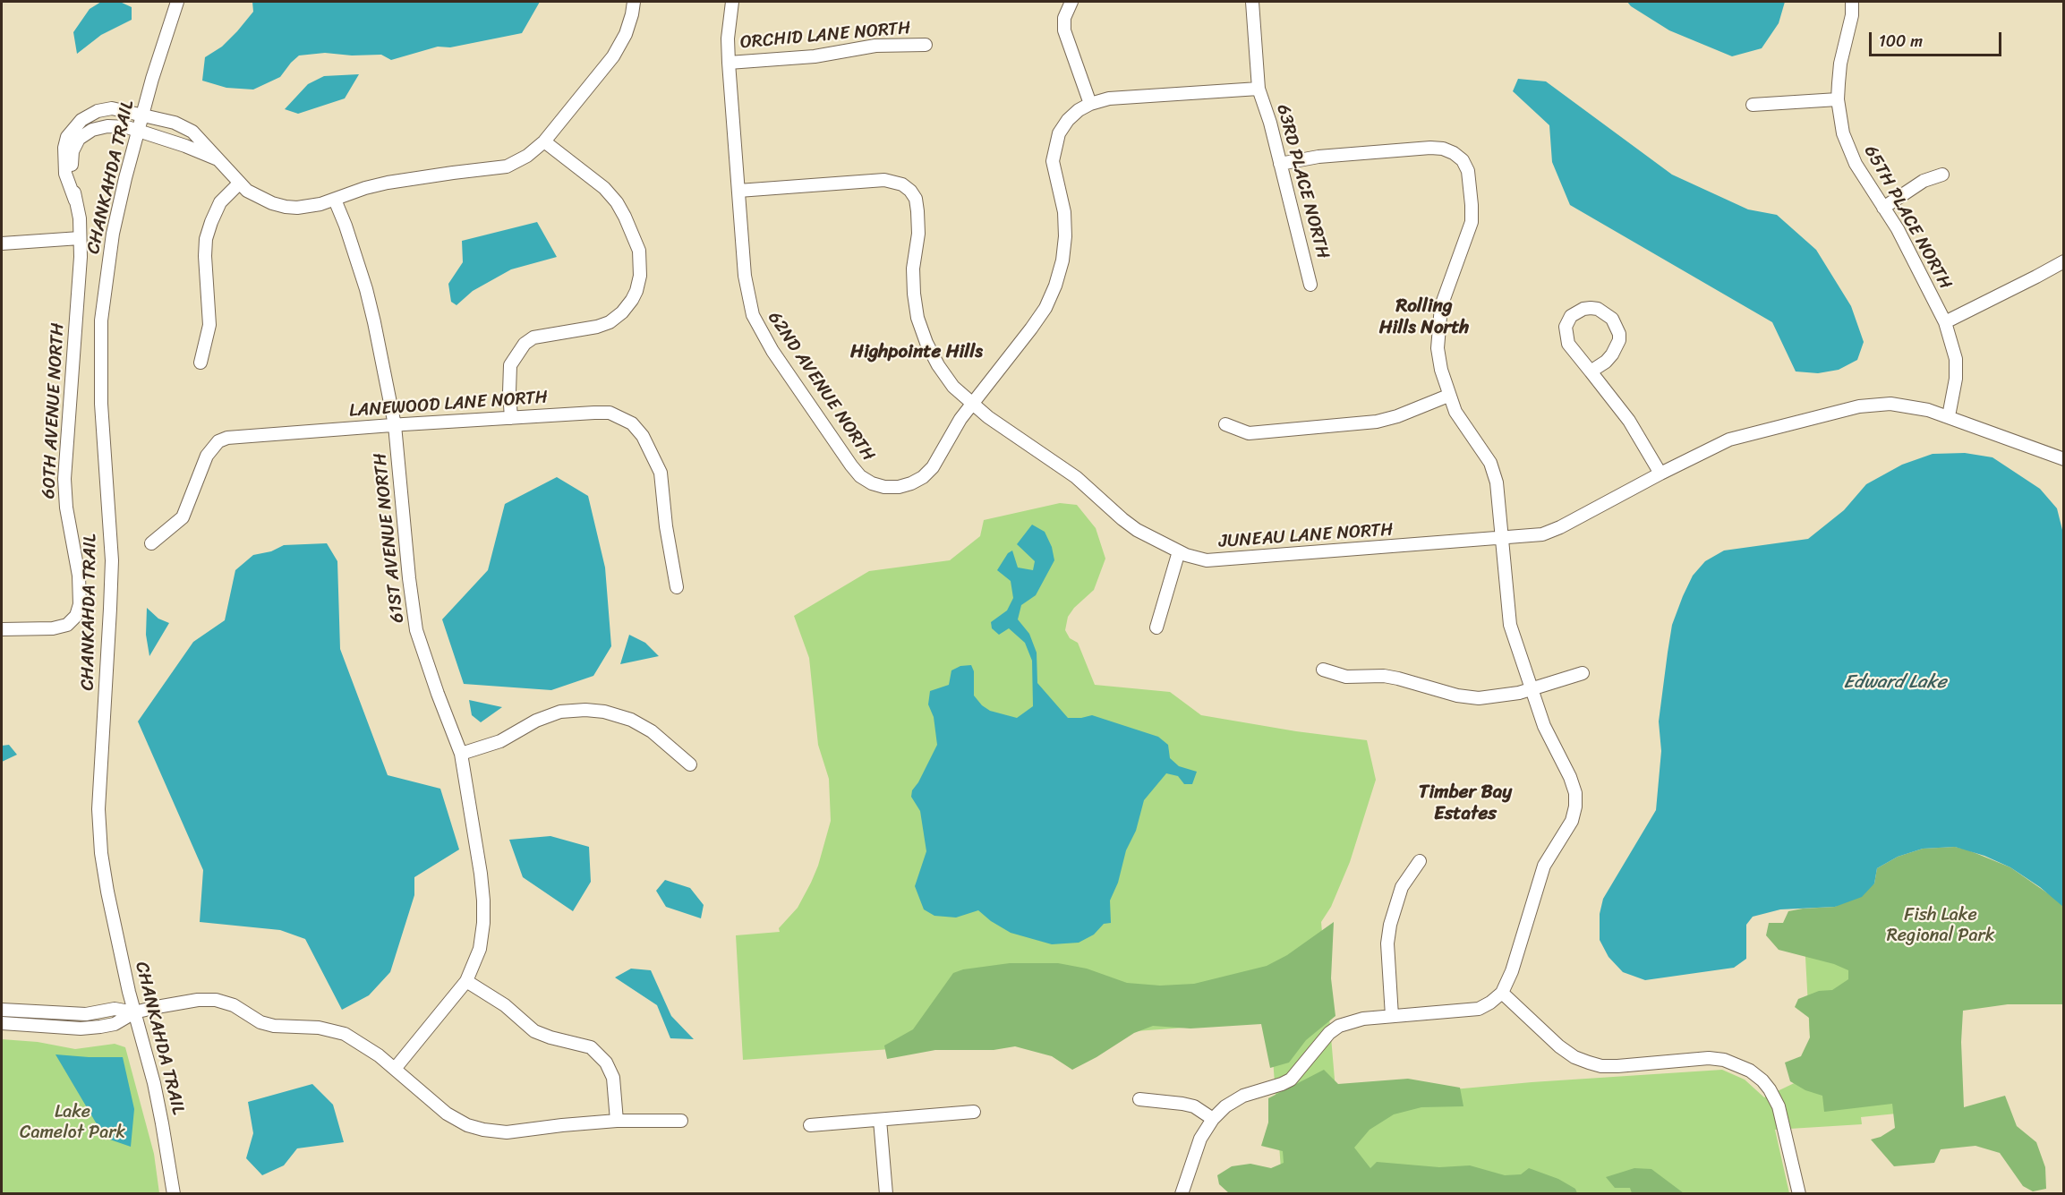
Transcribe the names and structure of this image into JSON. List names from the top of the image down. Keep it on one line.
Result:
{"streets":{"street":["ORCHID LANE NORTH","CHANKAHDA TRAIL","63RD PLACE NORTH","65TH PLACE NORTH","62ND AVENUE NORTH","LANEWOOD LANE NORTH","60TH AVENUE NORTH","JUNEAU LANE NORTH","61ST AVENUE NORTH"]},"crossings":[["ORCHID LANE NORTH","62ND AVENUE NORTH"],["65TH PLACE NORTH","JUNEAU LANE NORTH"],["62ND AVENUE NORTH","JUNEAU LANE NORTH"],["LANEWOOD LANE NORTH","61ST AVENUE NORTH"]],"districts":["Rolling Hills North","Highpointe Hills","Timber Bay Estates"],"water":["Edward Lake"],"parks":["Fish Lake Regional Park","Lake Camelot Park"],"scale_bar":"100 m"}
